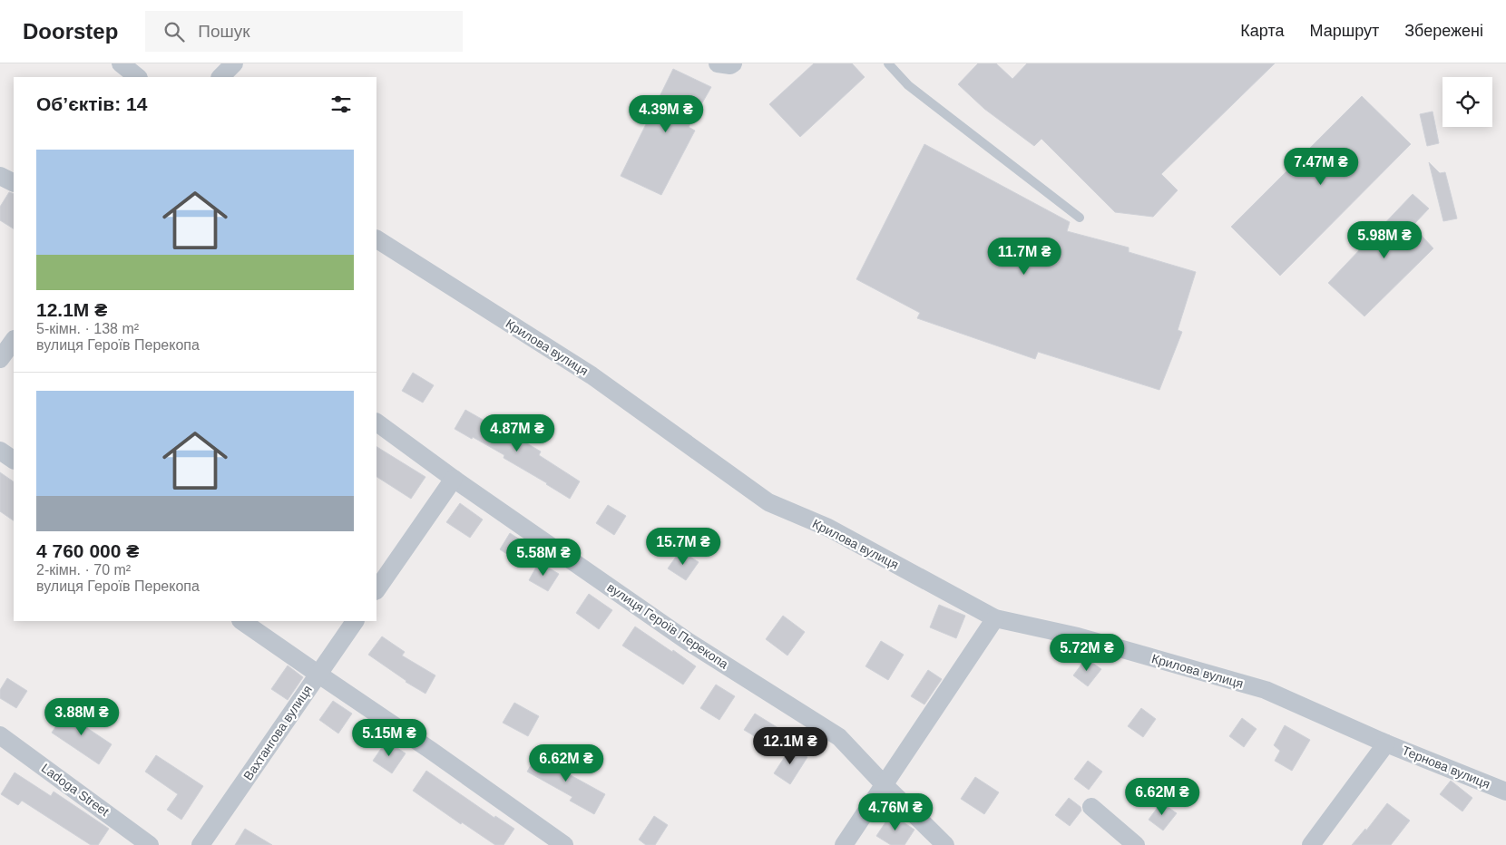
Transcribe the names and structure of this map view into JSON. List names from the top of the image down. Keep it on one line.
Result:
{"streets":{"street":["Крилова вулиця","вулиця Героїв Перекопа","Вахтангова вулиця","Тернова вулиця","Ladoga Street"]},"crossings":[["Крилова вулиця","Тернова вулиця"]],"page":{"header":"Doorstep","search":"Пошук","nav":["Карта","Маршрут","Збережені"],"heading":"Об’єктів: 14","price":["4.39M ₴","7.47M ₴","5.98M ₴","11.7M ₴","4.87M ₴","15.7M ₴","5.58M ₴","5.72M ₴","3.88M ₴","5.15M ₴","12.1M ₴","6.62M ₴","6.62M ₴","4.76M ₴"],"list":[{"name":"12.1M ₴","note":"5-кімн. · 138 m² · вулиця Героїв Перекопа"},{"name":"4 760 000 ₴","note":"2-кімн. · 70 m² · вулиця Героїв Перекопа"}]}}
